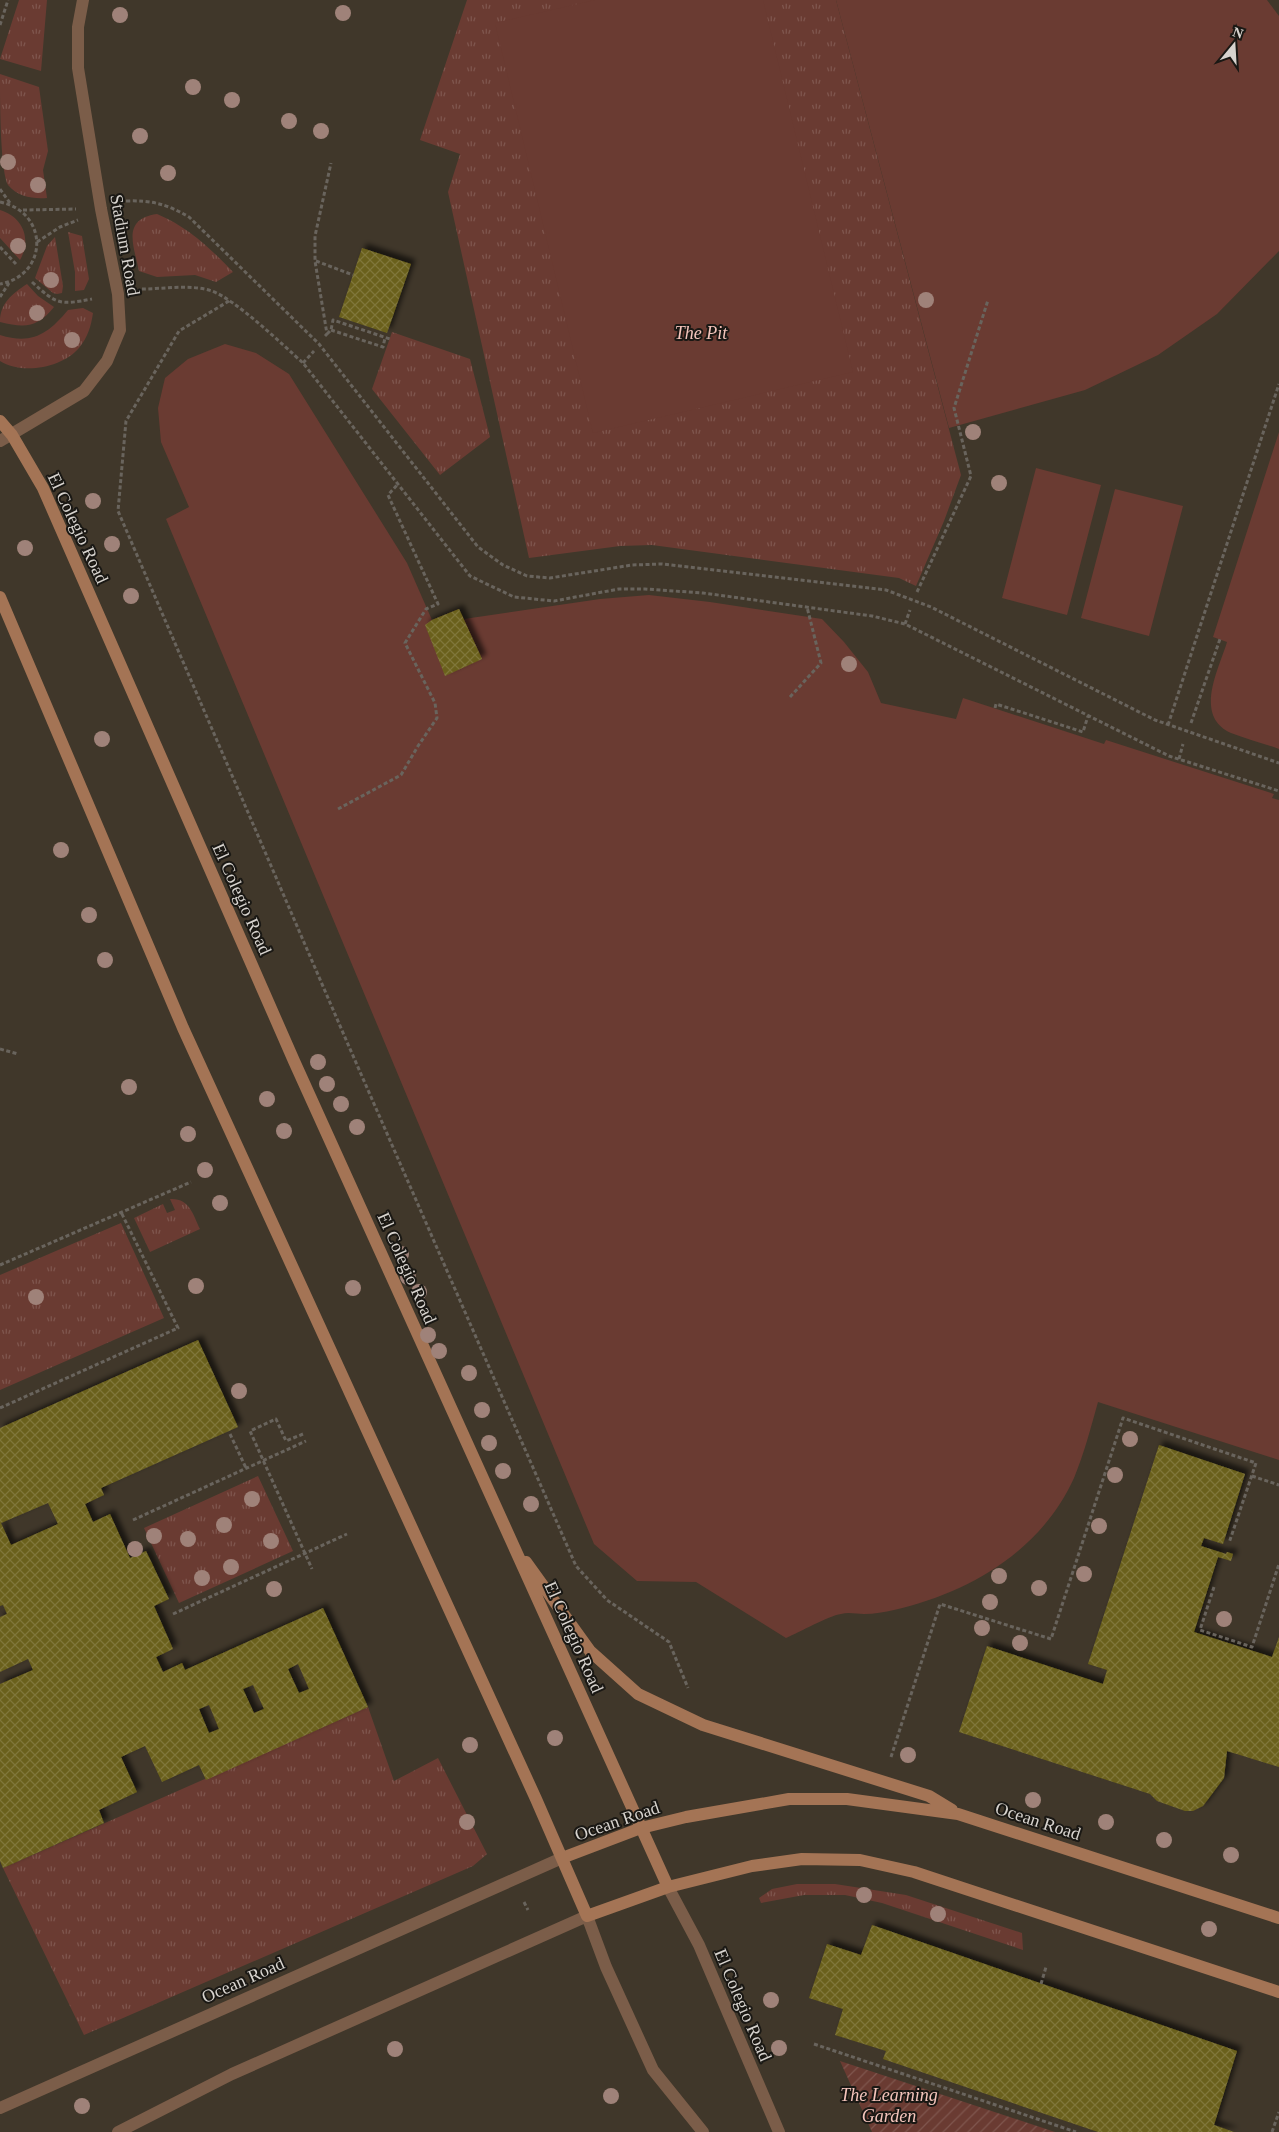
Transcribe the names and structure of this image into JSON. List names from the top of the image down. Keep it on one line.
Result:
{"streets":{"main road":["El Colegio Road","Ocean Road"],"street":["Stadium Road"]},"crossings":[["Stadium Road","El Colegio Road"],["El Colegio Road","Ocean Road"]],"parks":["The Pit","The Learning Garden"],"north":"top"}
